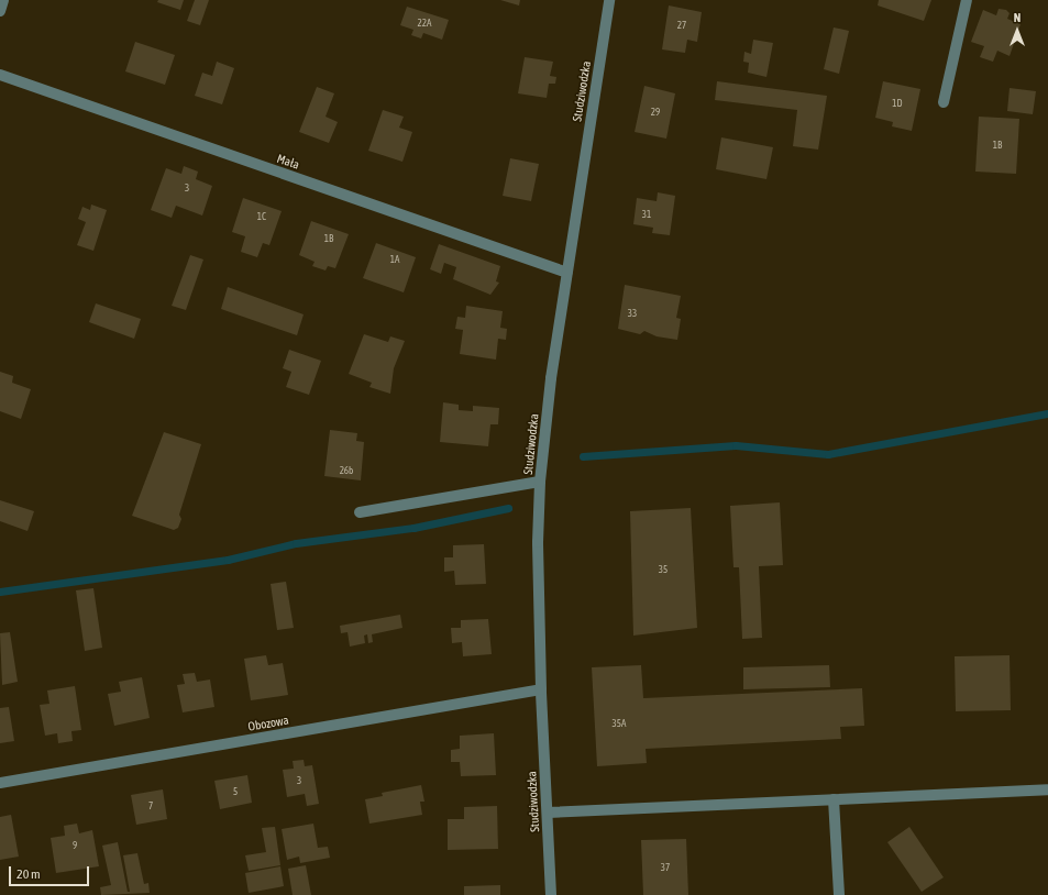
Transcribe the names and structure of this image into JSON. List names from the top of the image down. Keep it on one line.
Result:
{"streets":{"street":["Studziwodzka","Mała","Obozowa"]},"crossings":[["Studziwodzka","Mała"],["Studziwodzka","Obozowa"]],"house_numbers":["22A","27","1D","29","1B","3","31","1C","1B","1A","33","26b","35","35A","3","5","7","9","37"],"scale_bar":"20 m","north":"top"}
